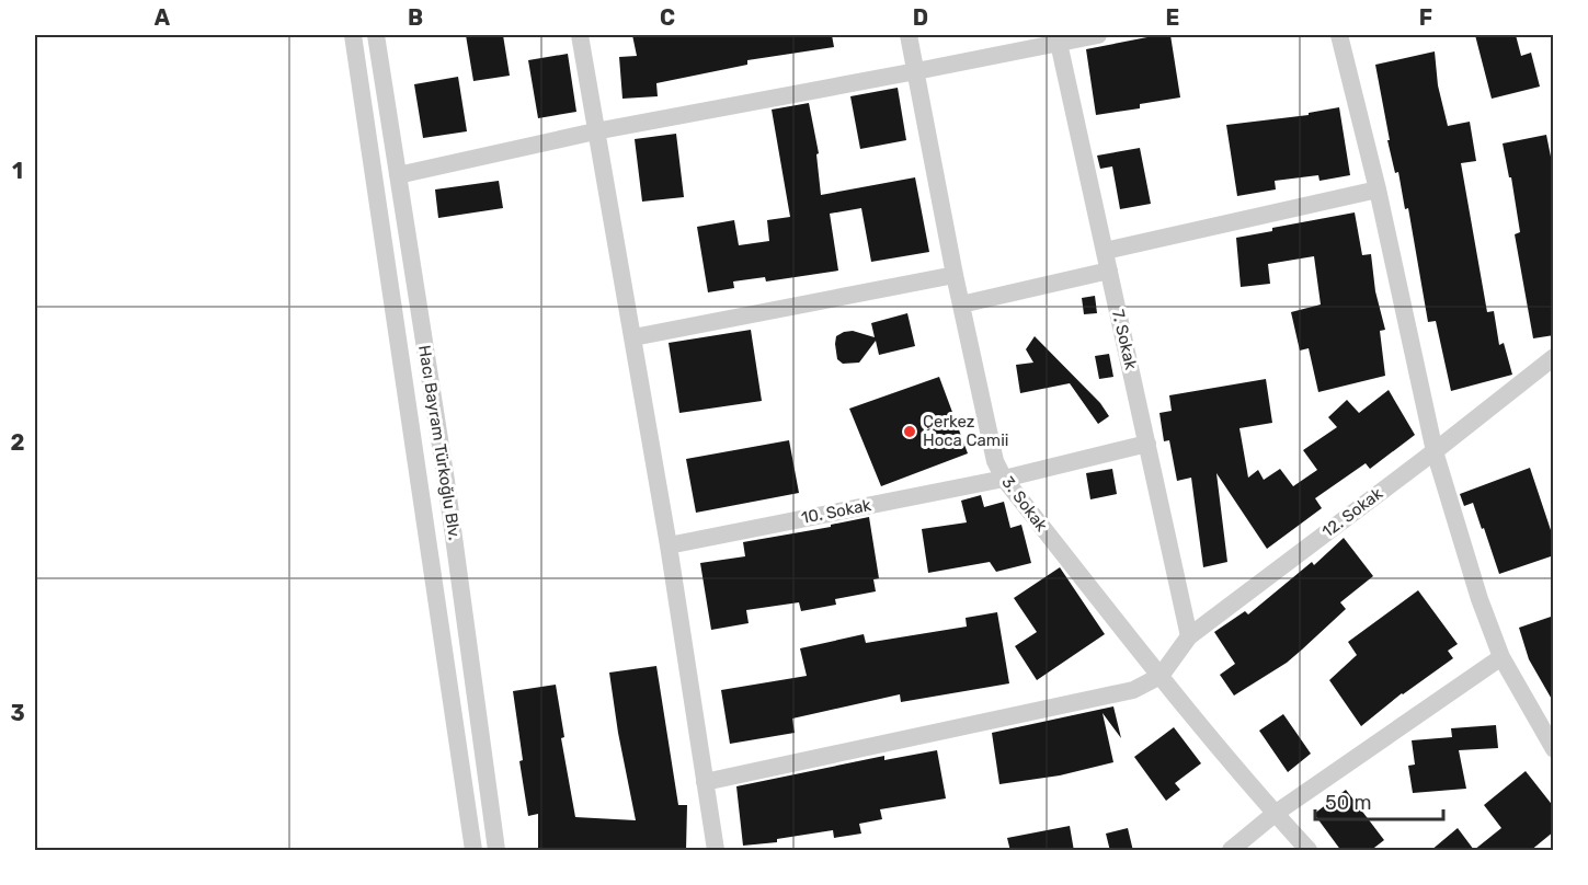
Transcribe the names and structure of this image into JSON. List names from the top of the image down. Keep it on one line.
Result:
{"streets":{"street":["7. Sokak","Hacı Bayram Türkoğlu Blv.","3. Sokak","10. Sokak","12. Sokak"]},"crossings":[["7. Sokak","10. Sokak"],["7. Sokak","12. Sokak"],["3. Sokak","10. Sokak"],["3. Sokak","12. Sokak"]],"places":["Çerkez Hoca Camii"],"scale_bar":"50 m","grid":{"columns":["A","B","C","D","E","F"],"rows":["1","2","3"]}}
